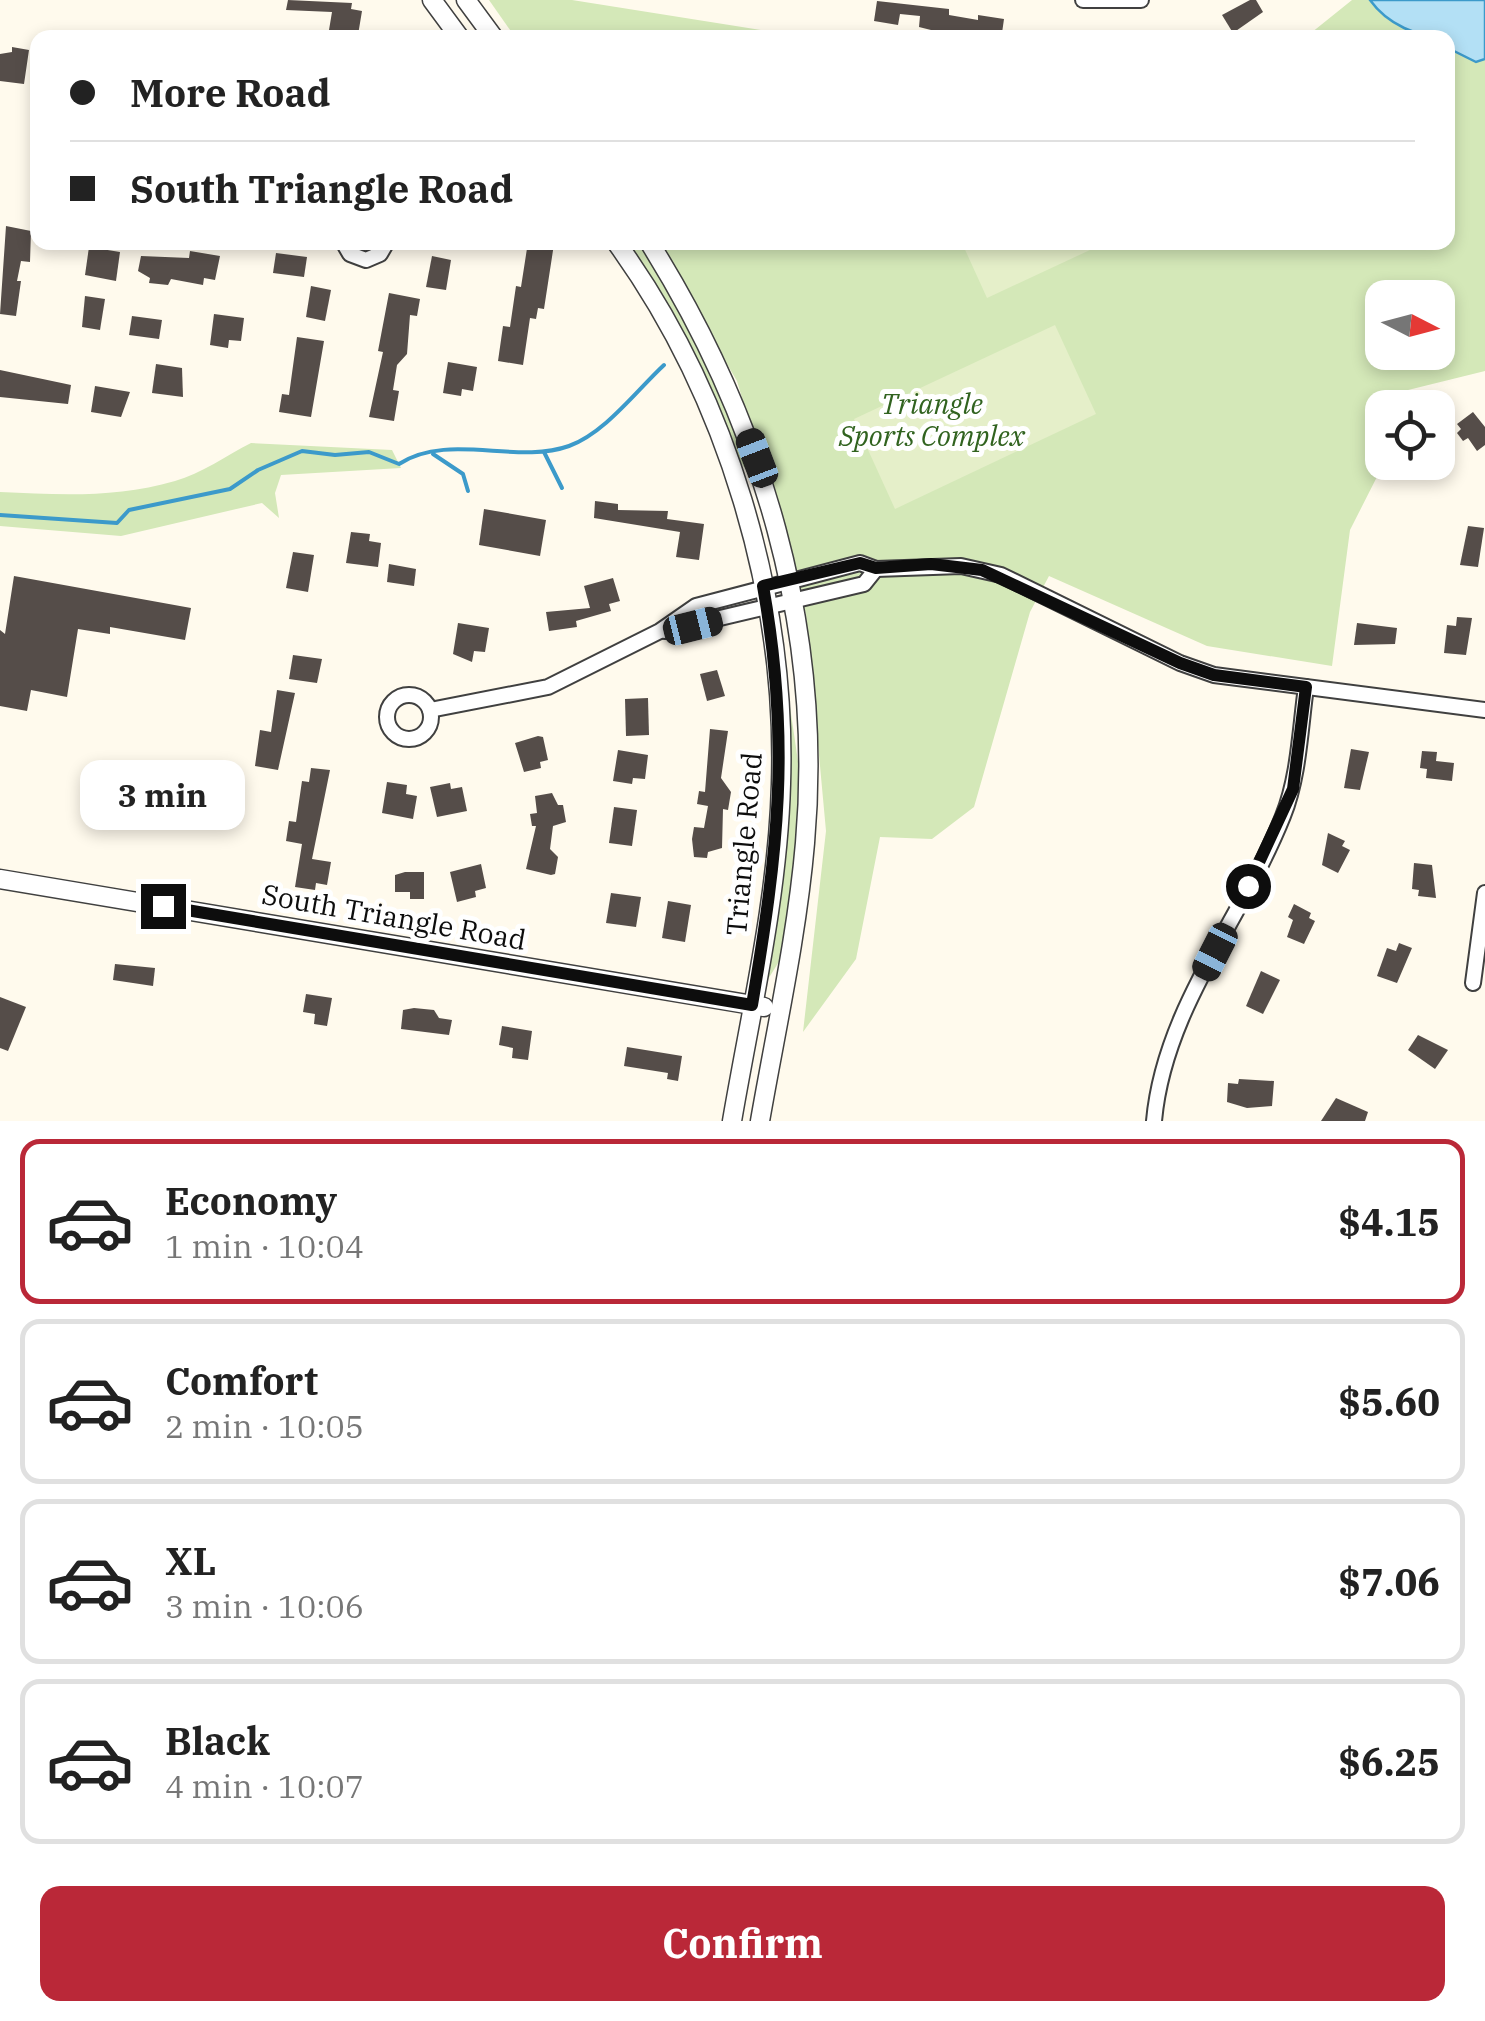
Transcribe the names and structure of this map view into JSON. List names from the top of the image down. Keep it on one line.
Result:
{"streets":{"street":["Triangle Road","South Triangle Road"]},"crossings":[["Triangle Road","South Triangle Road"]],"parks":["Triangle Sports Complex"],"north":"right","page":{"banner":["More Road","South Triangle Road"],"bubble":"3 min","list":[{"name":"Economy","note":"1 min · 10:04","value":"$4.15"},{"name":"Comfort","note":"2 min · 10:05","value":"$5.60"},{"name":"XL","note":"3 min · 10:06","value":"$7.06"},{"name":"Black","note":"4 min · 10:07","value":"$6.25"}],"buttons":"Confirm"}}
